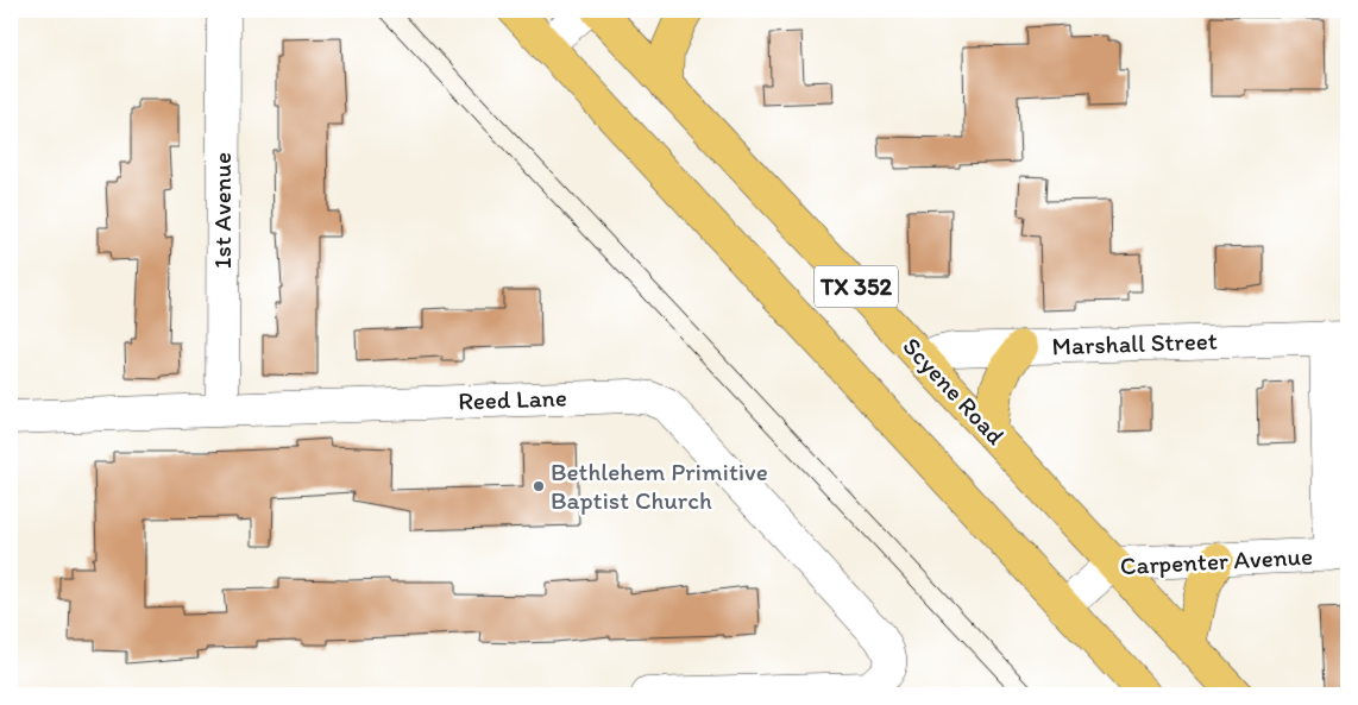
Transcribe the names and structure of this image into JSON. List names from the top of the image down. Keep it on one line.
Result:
{"streets":{"main road":["TX 352","Scyene Road"],"street":["1st Avenue","Marshall Street","Reed Lane","Carpenter Avenue"]},"crossings":[["1st Avenue","Reed Lane"],["TX 352","Carpenter Avenue"],["Marshall Street","Scyene Road"],["Scyene Road","Carpenter Avenue"]],"places":["Bethlehem Primitive Baptist Church"]}
